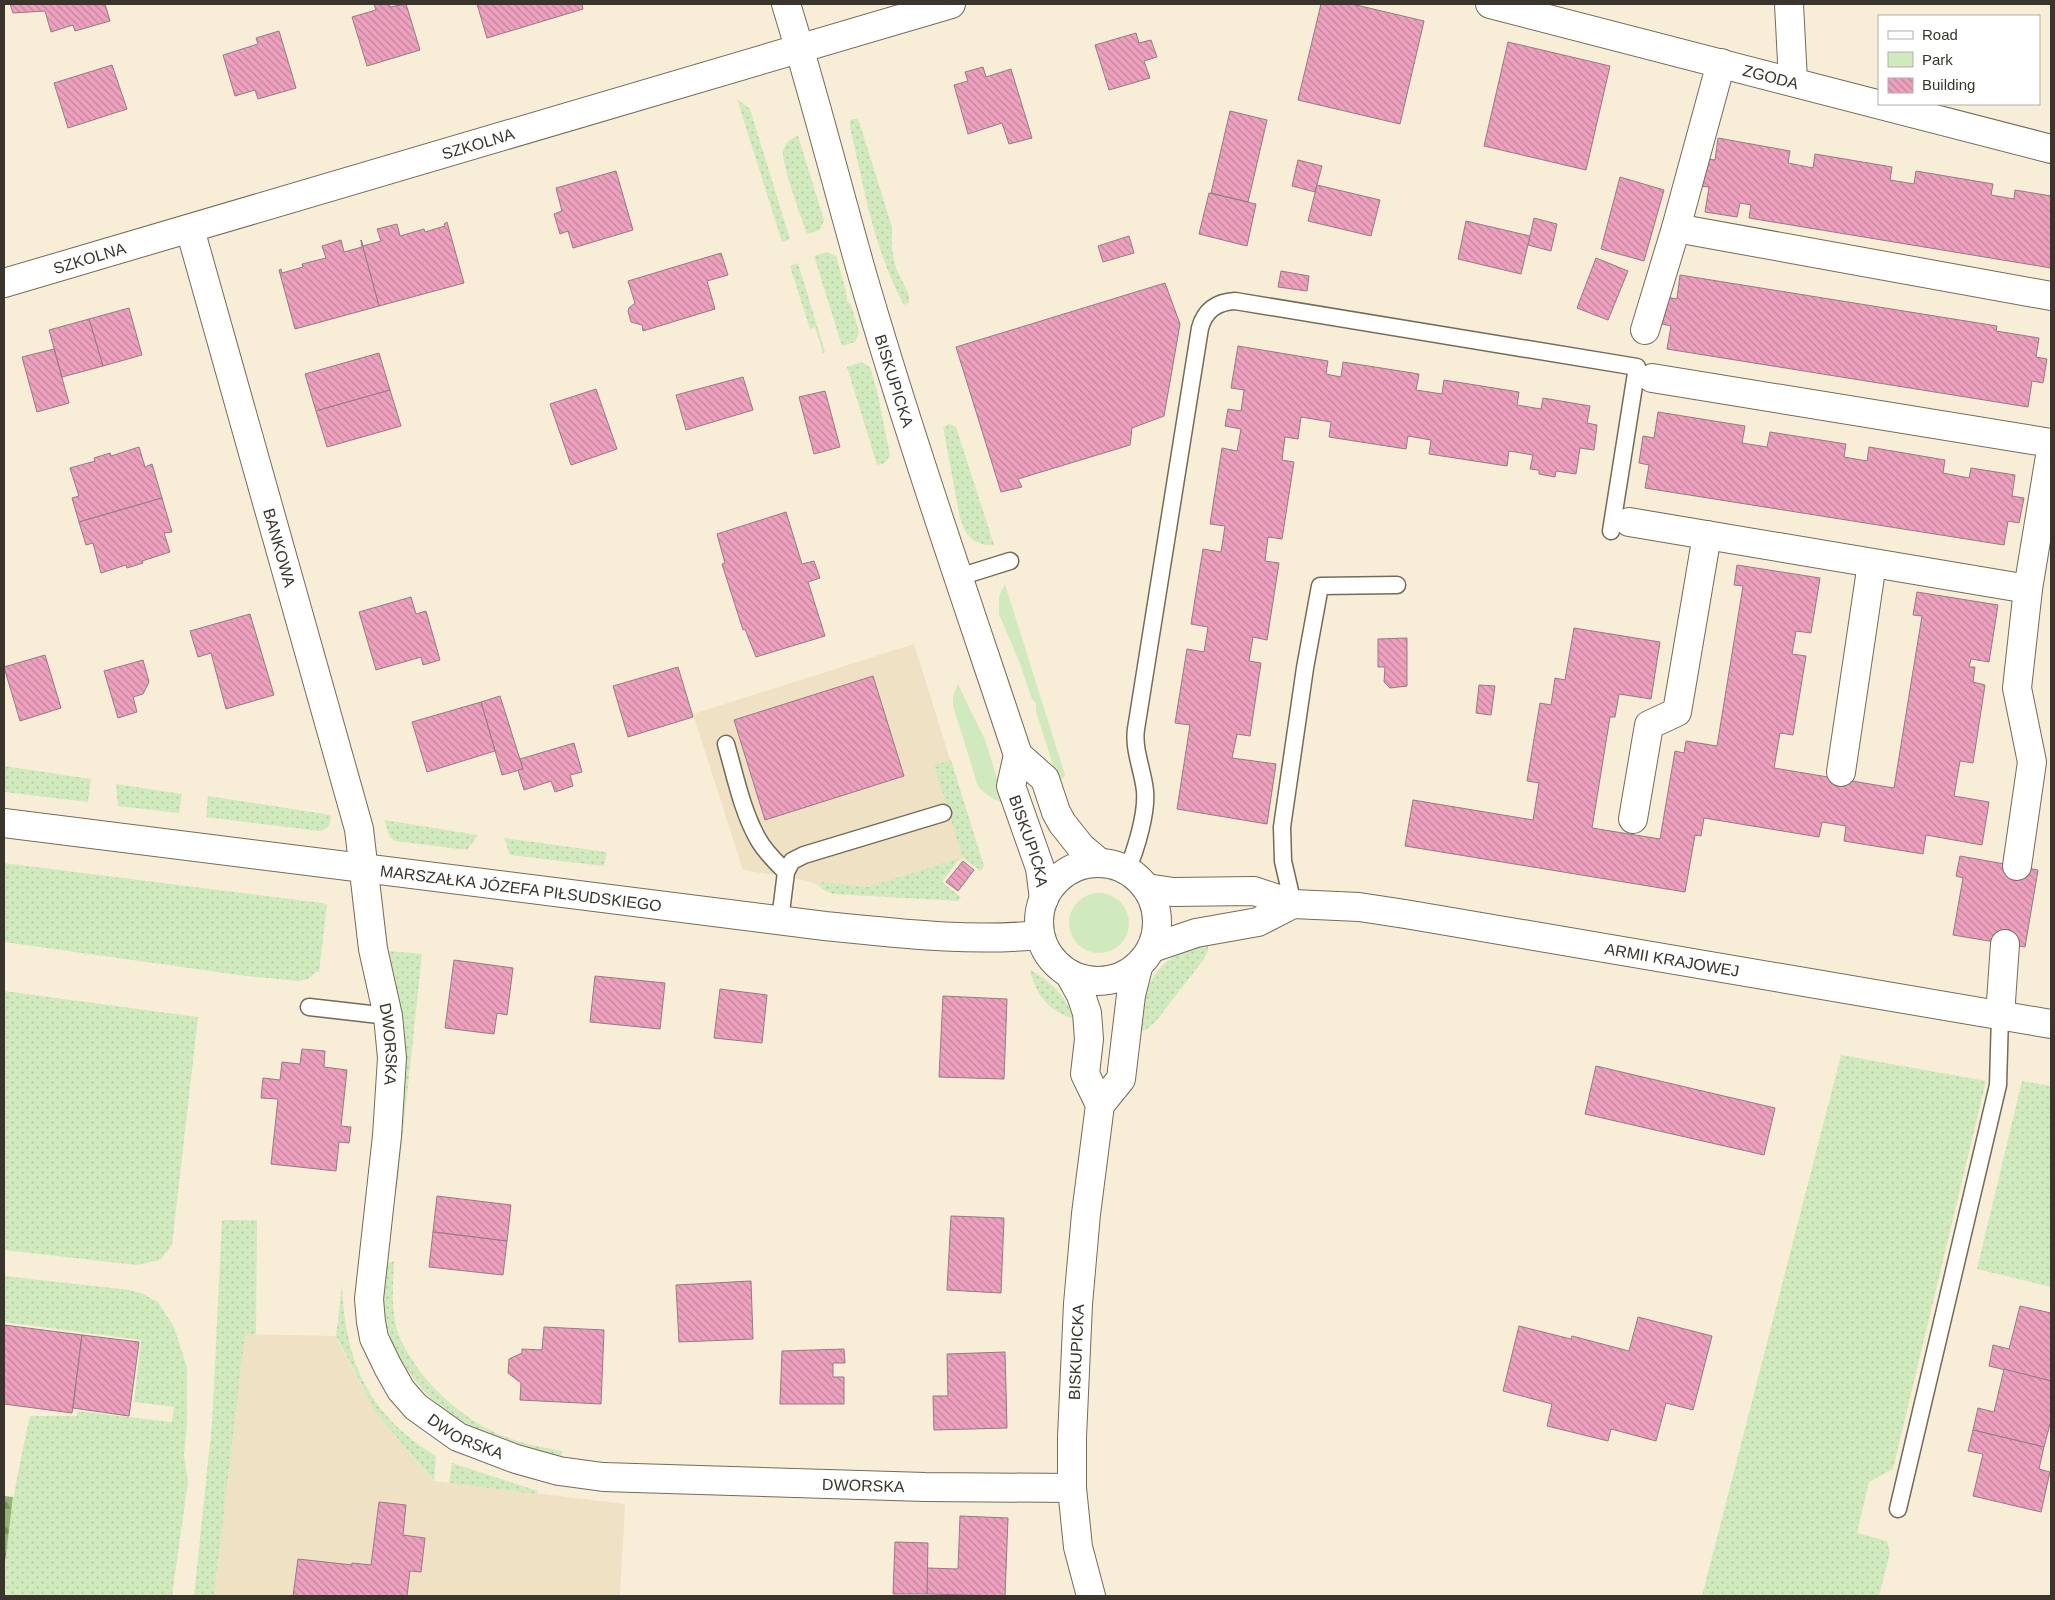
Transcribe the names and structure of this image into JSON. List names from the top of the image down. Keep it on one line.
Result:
{"streets":{"street":["ZGODA","SZKOLNA","BISKUPICKA","BANKOWA","MARSZAŁKA JÓZEFA PIŁSUDSKIEGO","ARMII KRAJOWEJ","DWORSKA"]},"crossings":[["SZKOLNA","BISKUPICKA"],["SZKOLNA","BANKOWA"],["BISKUPICKA","MARSZAŁKA JÓZEFA PIŁSUDSKIEGO"],["BISKUPICKA","ARMII KRAJOWEJ"],["BISKUPICKA","DWORSKA"],["BANKOWA","MARSZAŁKA JÓZEFA PIŁSUDSKIEGO"],["BANKOWA","DWORSKA"],["MARSZAŁKA JÓZEFA PIŁSUDSKIEGO","ARMII KRAJOWEJ"],["MARSZAŁKA JÓZEFA PIŁSUDSKIEGO","DWORSKA"]],"legend":["Road","Park","Building"]}
